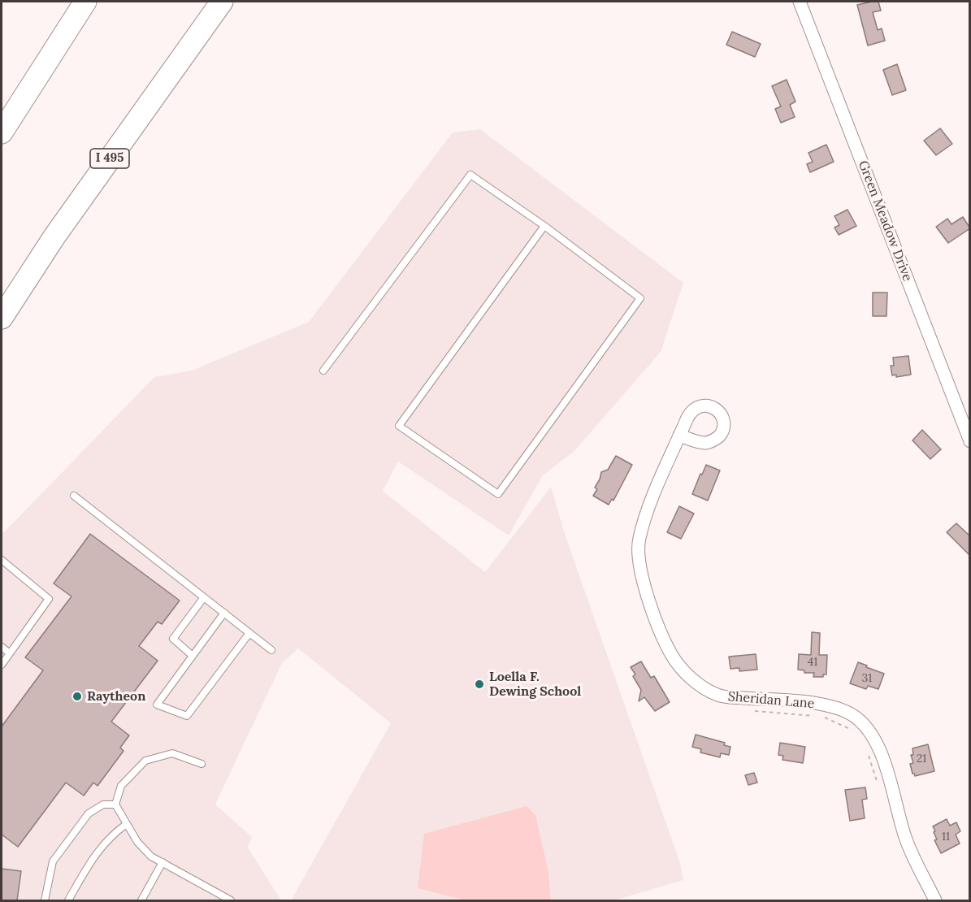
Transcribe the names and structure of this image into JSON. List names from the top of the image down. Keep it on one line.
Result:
{"streets":{"highway":["I 495"],"street":["Green Meadow Drive","Sheridan Lane"]},"places":["Loella F. Dewing School","Raytheon"],"house_numbers":["41","31","21","11"]}
